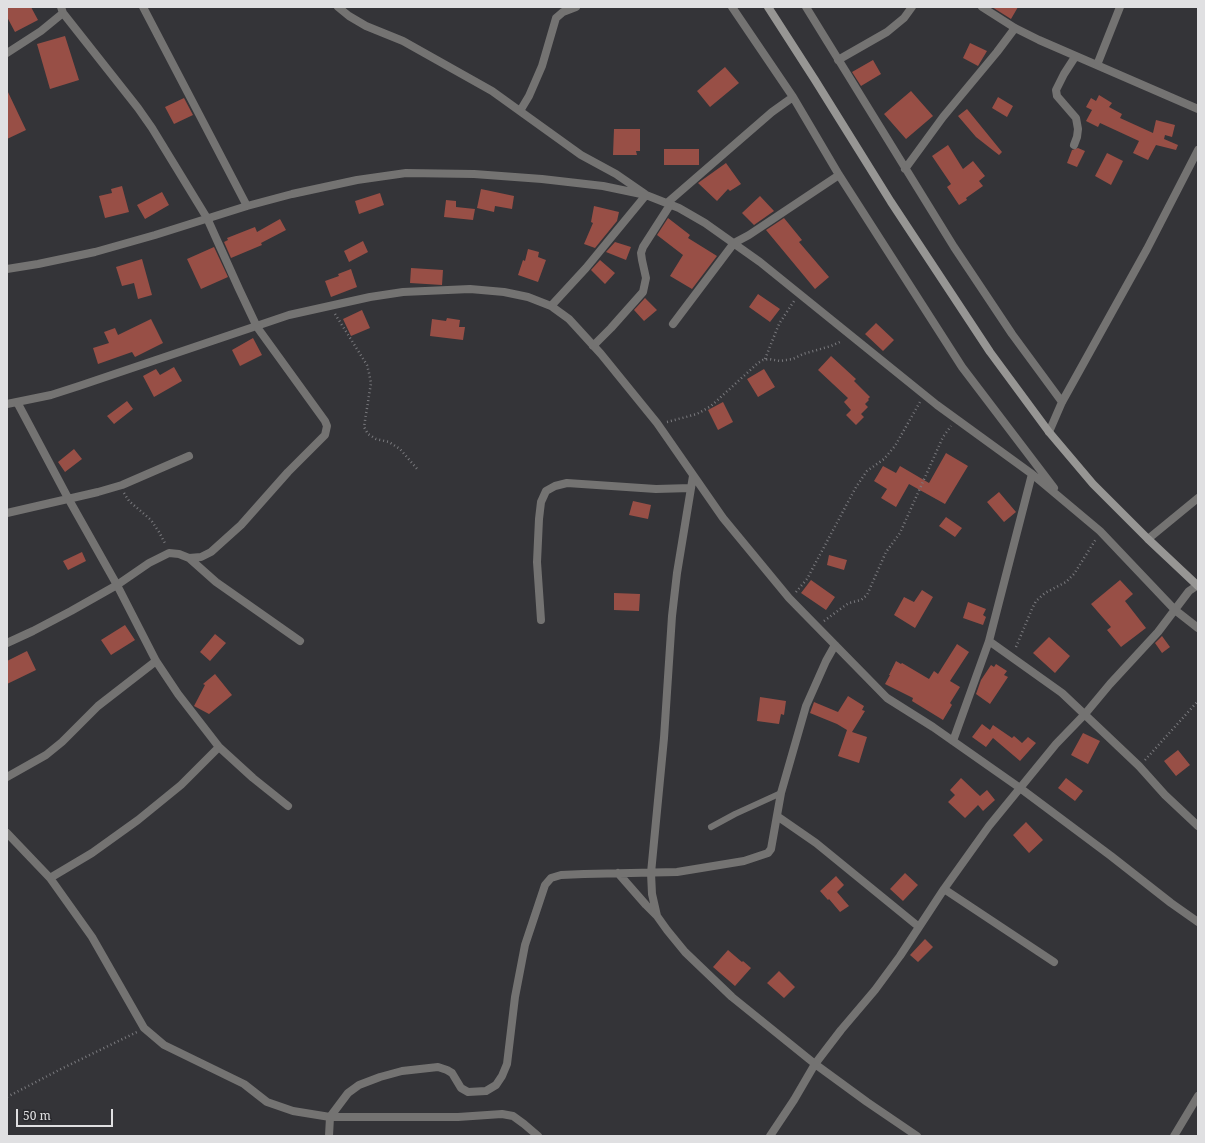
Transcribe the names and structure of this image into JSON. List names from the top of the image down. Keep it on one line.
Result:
{"scale_bar":"50 m"}
